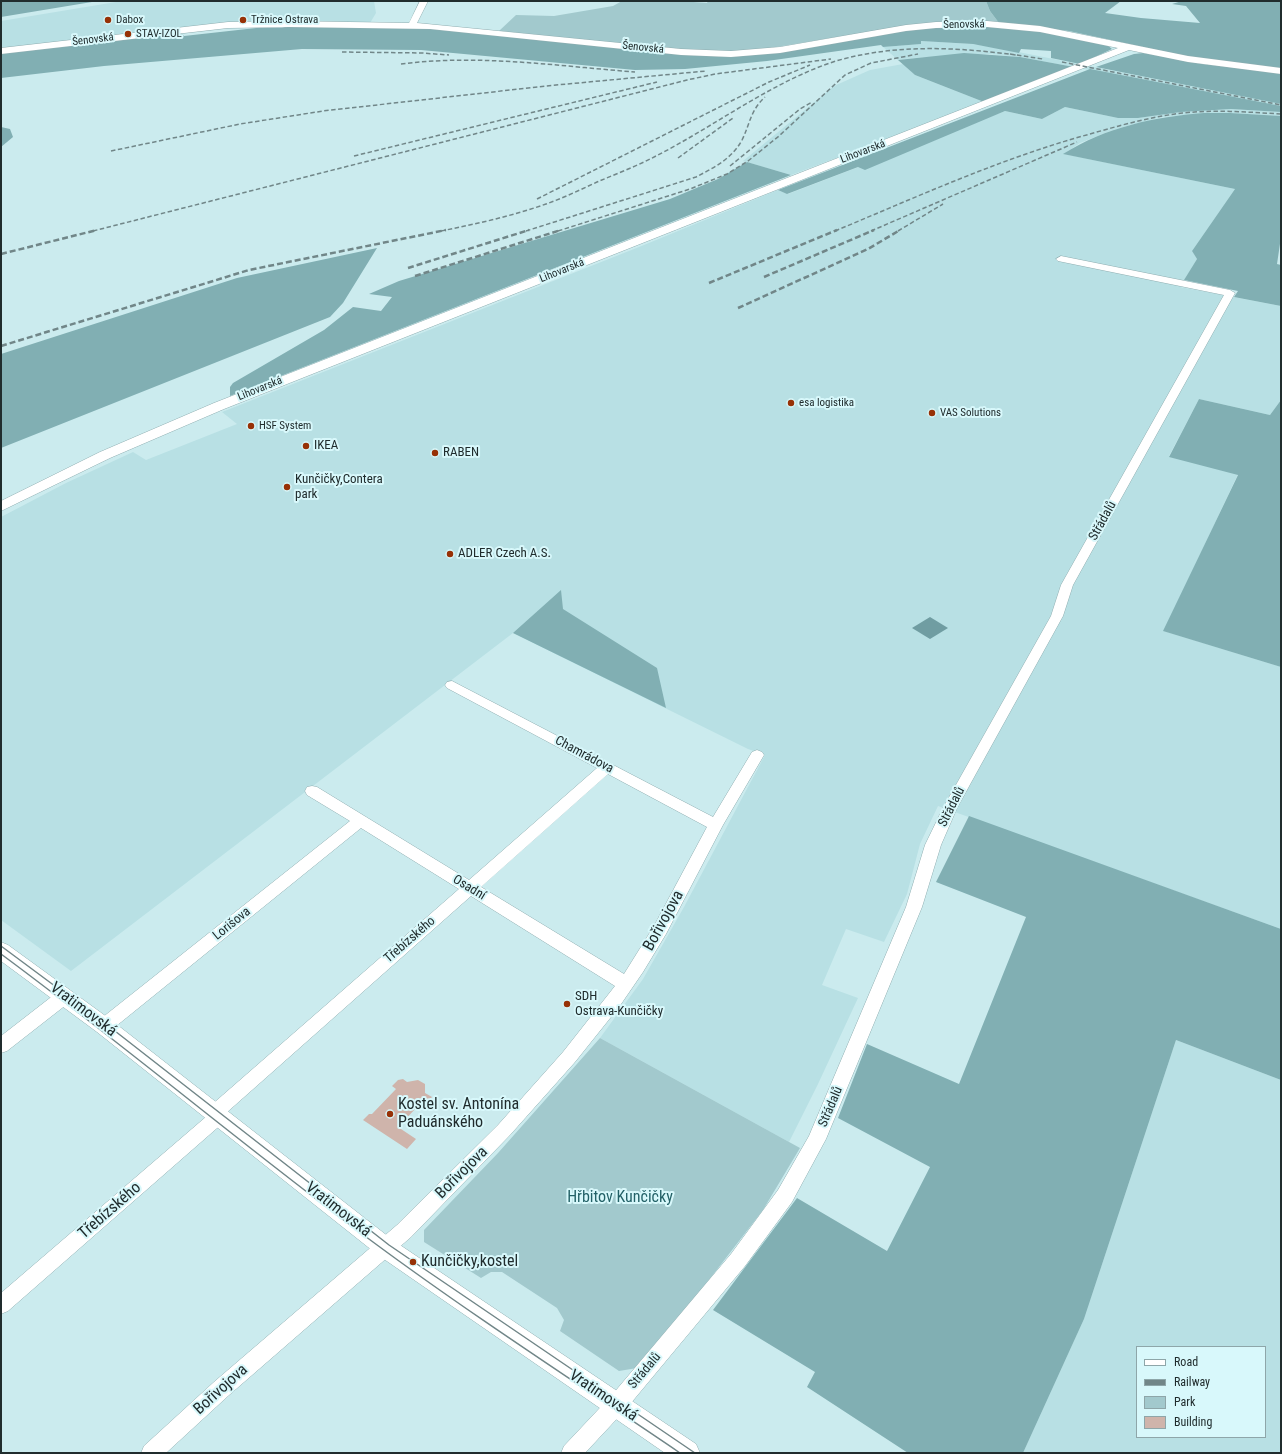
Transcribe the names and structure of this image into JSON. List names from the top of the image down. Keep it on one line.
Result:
{"streets":{"street":["Šenovská","Lihovarská","Střádalů","Chamrádova","Osadní","Bořivojova","Lorišova","Třebízského","Vratimovská"]},"crossings":[["Šenovská","Lihovarská"],["Střádalů","Vratimovská"],["Chamrádova","Bořivojova"],["Chamrádova","Třebízského"],["Osadní","Bořivojova"],["Osadní","Lorišova"],["Osadní","Třebízského"],["Bořivojova","Vratimovská"],["Lorišova","Vratimovská"],["Třebízského","Vratimovská"]],"parks":["Hřbitov Kunčičky"],"places":["Dabox","Tržnice Ostrava","STAV-IZOL","esa logistika","VAS Solutions","HSF System","IKEA","RABEN","Kunčičky,Contera park","ADLER Czech A.S.","SDH Ostrava-Kunčičky","Kostel sv. Antonína Paduánského","Kunčičky,kostel"],"legend":["Road","Railway","Park","Building"]}
